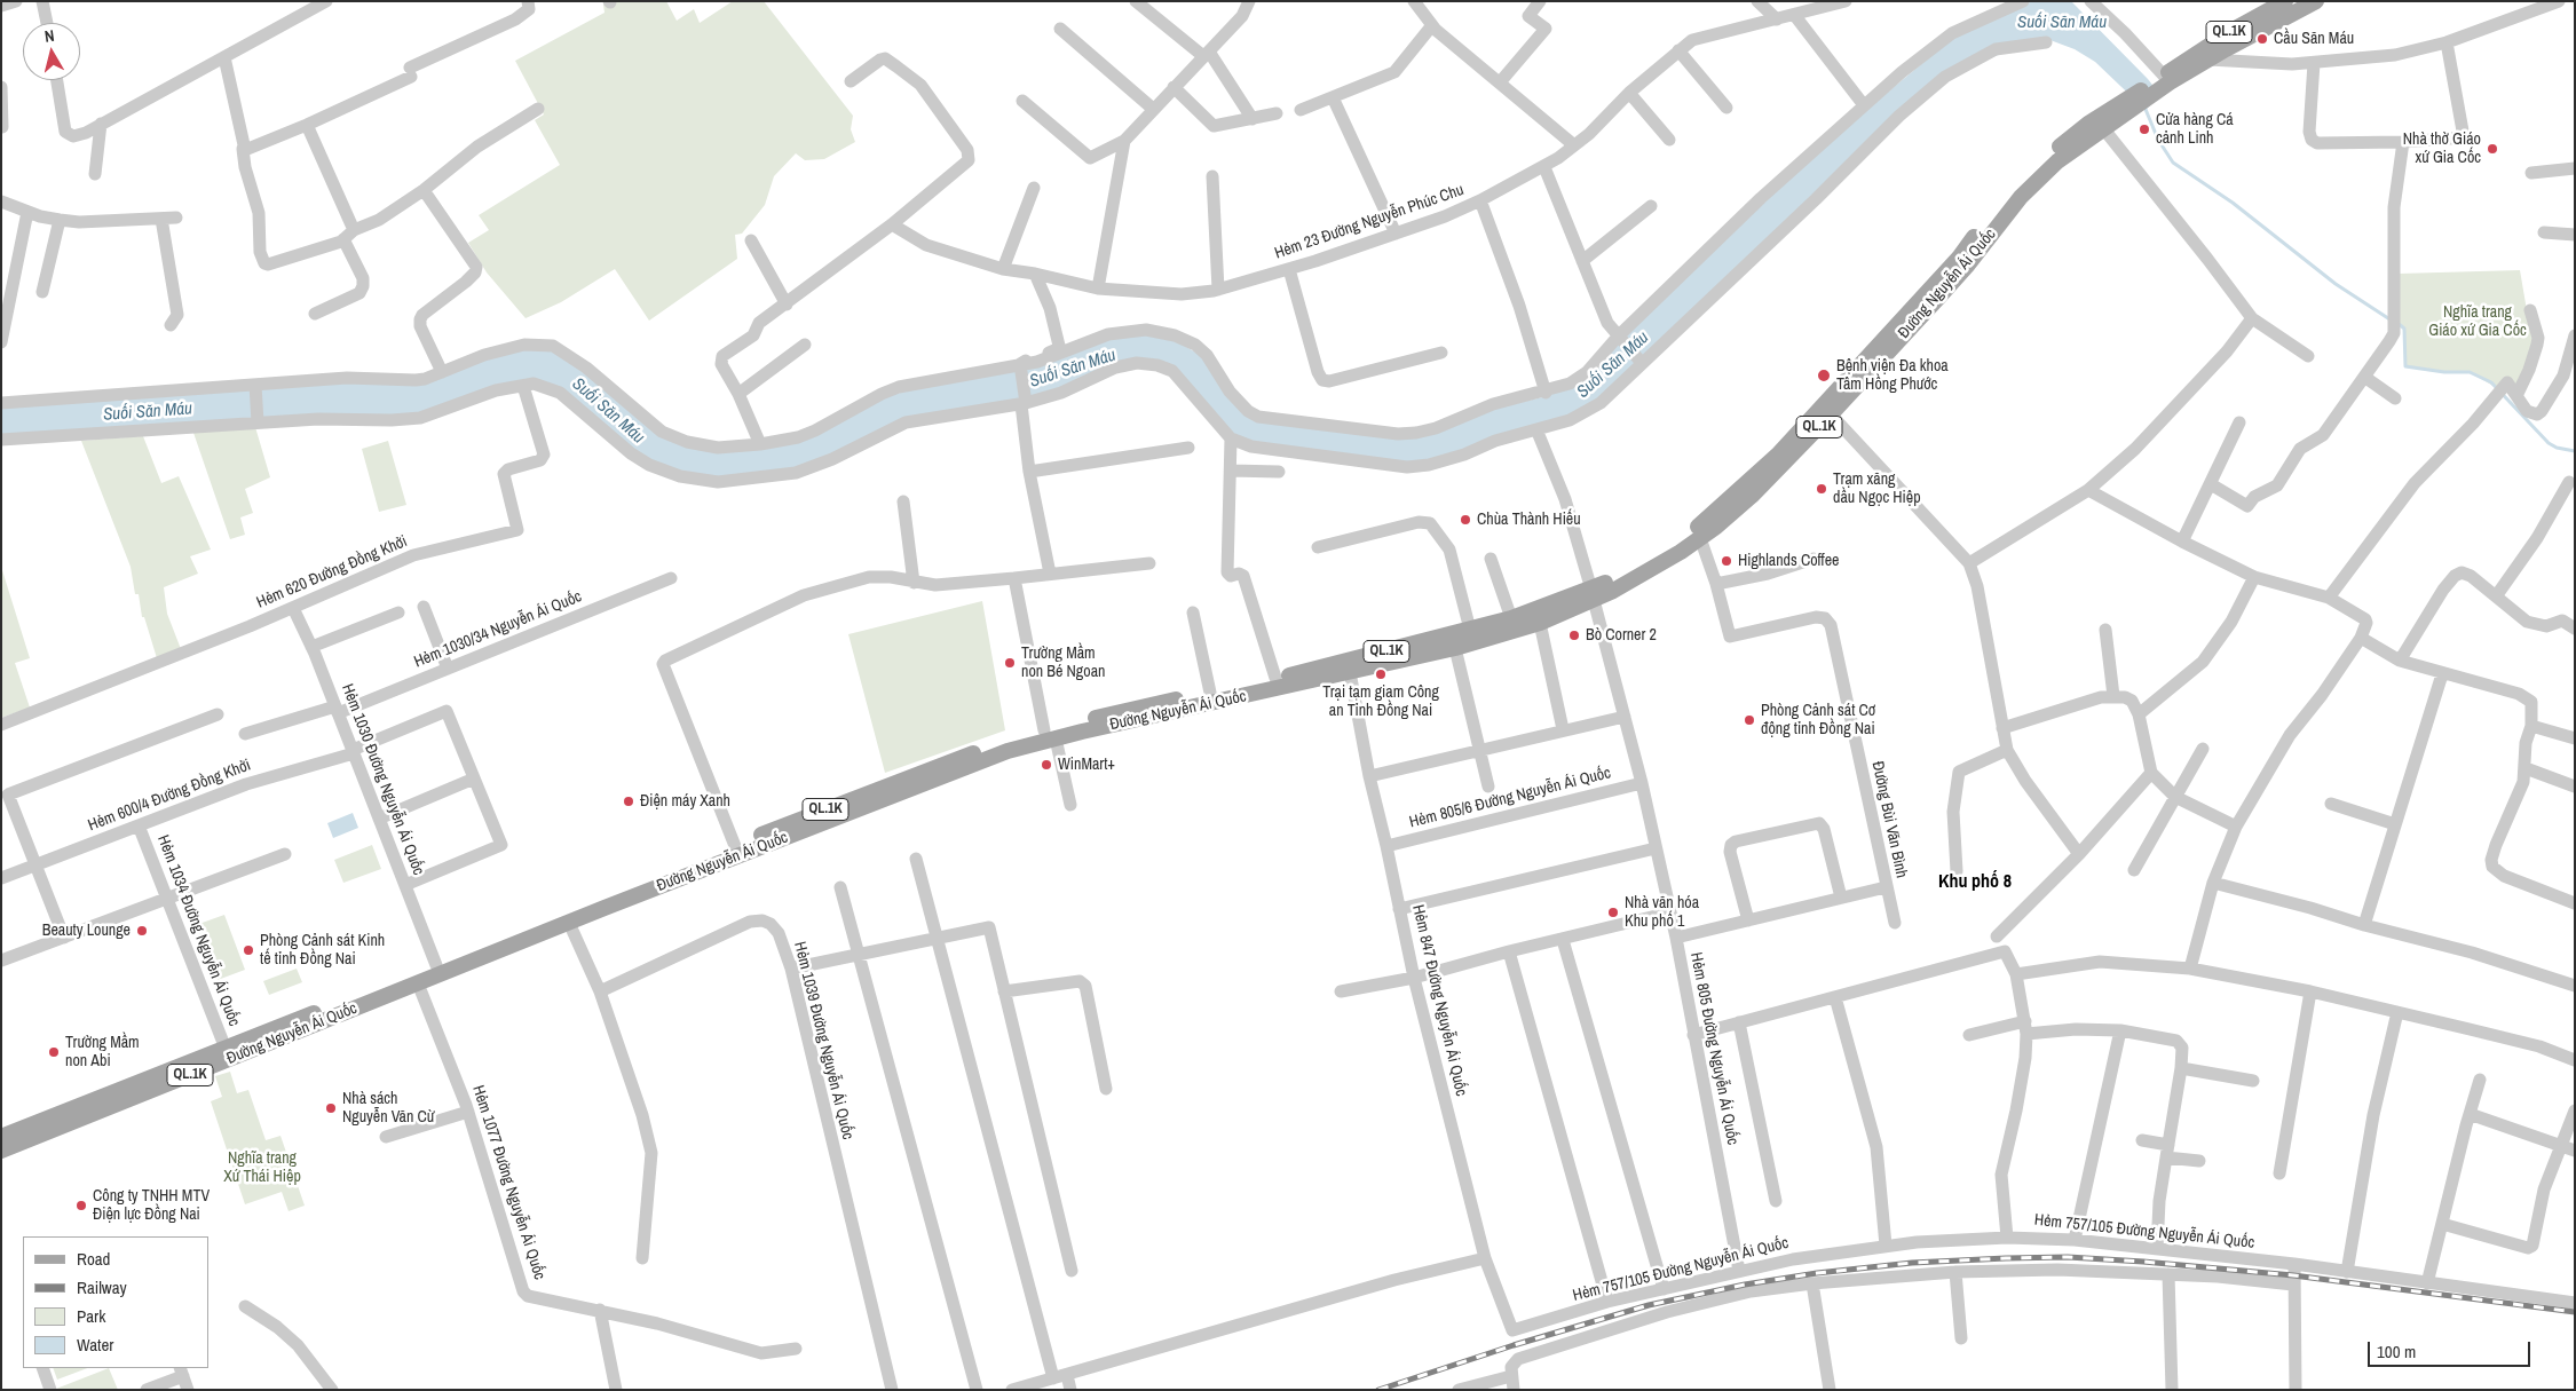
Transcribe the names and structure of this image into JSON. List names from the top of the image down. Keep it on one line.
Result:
{"streets":{"main road":["QL.1K","Đường Nguyễn Ái Quốc"],"street":["Hẻm 23 Đường Nguyễn Phúc Chu","Hẻm 620 Đường Đồng Khởi","Hẻm 1030/34 Nguyễn Ái Quốc","Hẻm 1030 Đường Nguyễn Ái Quốc","Hẻm 600/4 Đường Đồng Khởi","Hẻm 805/6 Đường Nguyễn Ái Quốc","Đường Bùi Văn Bình","Hẻm 1034 Đường Nguyễn Ái Quốc","Hẻm 847 Đường Nguyễn Ái Quốc","Hẻm 1039 Đường Nguyễn Ái Quốc","Hẻm 805 Đường Nguyễn Ái Quốc","Hẻm 1077 Đường Nguyễn Ái Quốc","Hẻm 757/105 Đường Nguyễn Ái Quốc"]},"crossings":[["QL.1K","Đường Nguyễn Ái Quốc"],["Đường Nguyễn Ái Quốc","Hẻm 1030 Đường Nguyễn Ái Quốc"],["Đường Nguyễn Ái Quốc","Đường Bùi Văn Bình"],["Đường Nguyễn Ái Quốc","Hẻm 1034 Đường Nguyễn Ái Quốc"],["Đường Nguyễn Ái Quốc","Hẻm 847 Đường Nguyễn Ái Quốc"],["Đường Nguyễn Ái Quốc","Hẻm 805 Đường Nguyễn Ái Quốc"],["Đường Nguyễn Ái Quốc","Hẻm 1077 Đường Nguyễn Ái Quốc"],["Hẻm 620 Đường Đồng Khởi","Hẻm 1030 Đường Nguyễn Ái Quốc"],["Hẻm 1030/34 Nguyễn Ái Quốc","Hẻm 1030 Đường Nguyễn Ái Quốc"],["Hẻm 1030 Đường Nguyễn Ái Quốc","Hẻm 600/4 Đường Đồng Khởi"],["Hẻm 600/4 Đường Đồng Khởi","Hẻm 1034 Đường Nguyễn Ái Quốc"],["Hẻm 805/6 Đường Nguyễn Ái Quốc","Hẻm 847 Đường Nguyễn Ái Quốc"],["Hẻm 805/6 Đường Nguyễn Ái Quốc","Hẻm 805 Đường Nguyễn Ái Quốc"],["Hẻm 847 Đường Nguyễn Ái Quốc","Hẻm 757/105 Đường Nguyễn Ái Quốc"],["Hẻm 805 Đường Nguyễn Ái Quốc","Hẻm 757/105 Đường Nguyễn Ái Quốc"]],"districts":["Khu phố 8"],"water":["Suối Săn Máu"],"parks":["Nghĩa trang Giáo xứ Gia Cốc","Nghĩa trang Xứ Thái Hiệp"],"places":["Cầu Săn Máu","Cửa hàng Cá cảnh Linh","Nhà thờ Giáo xứ Gia Cốc","Bệnh viện Đa khoa Tâm Hồng Phước","Trạm xăng dầu Ngọc Hiệp","Chùa Thành Hiếu","Highlands Coffee","Bò Corner 2","Trường Mầm non Bé Ngoan","Trại tạm giam Công an Tỉnh Đồng Nai","Phòng Cảnh sát Cơ động tỉnh Đồng Nai","WinMart+","Điện máy Xanh","Nhà văn hóa Khu phố 1","Beauty Lounge","Phòng Cảnh sát Kinh tế tỉnh Đồng Nai","Trường Mầm non Abi","Nhà sách Nguyễn Văn Cừ","Công ty TNHH MTV Điện lực Đồng Nai"],"legend":["Road","Railway","Park","Water"],"scale_bar":"100 m","north":"top"}
